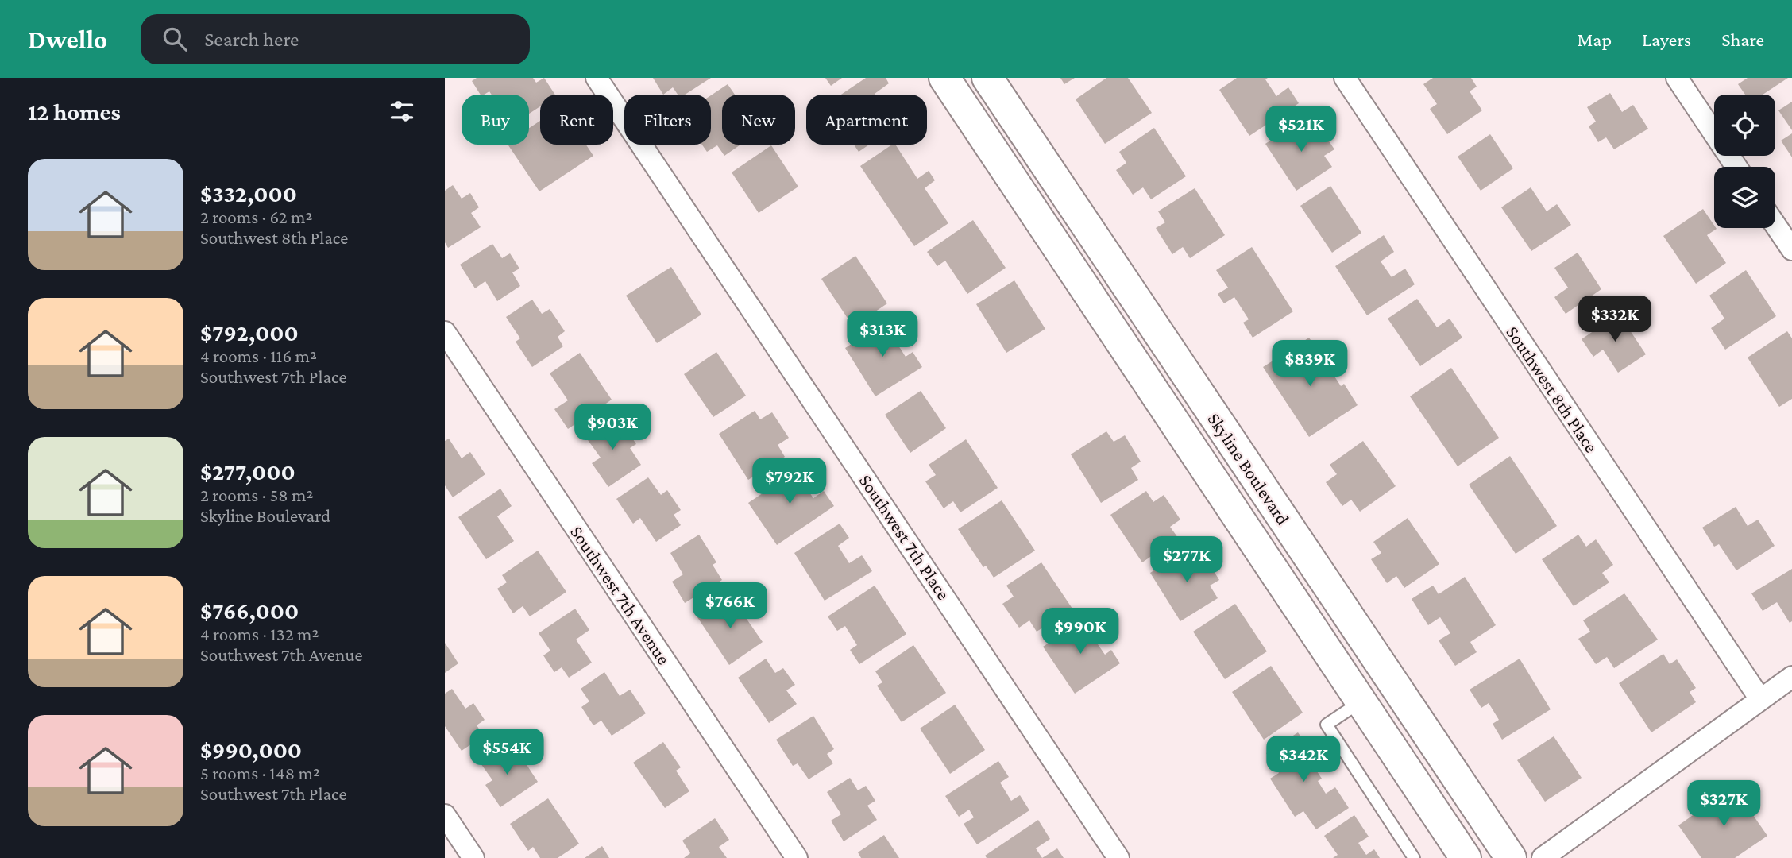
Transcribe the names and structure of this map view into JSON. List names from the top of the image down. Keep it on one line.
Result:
{"streets":{"street":["Southwest 8th Place","Skyline Boulevard","Southwest 7th Place","Southwest 7th Avenue"]},"page":{"header":"Dwello","search":"Search here","nav":["Map","Layers","Share"],"heading":"12 homes","chip":["Buy","Rent","Filters","New","Apartment"],"price":["$521K","$332K","$313K","$839K","$903K","$792K","$277K","$766K","$990K","$554K","$342K","$327K"],"list":[{"name":"$332,000","note":"2 rooms · 62 m² · Southwest 8th Place"},{"name":"$792,000","note":"4 rooms · 116 m² · Southwest 7th Place"},{"name":"$277,000","note":"2 rooms · 58 m² · Skyline Boulevard"},{"name":"$766,000","note":"4 rooms · 132 m² · Southwest 7th Avenue"},{"name":"$990,000","note":"5 rooms · 148 m² · Southwest 7th Place"}]}}
